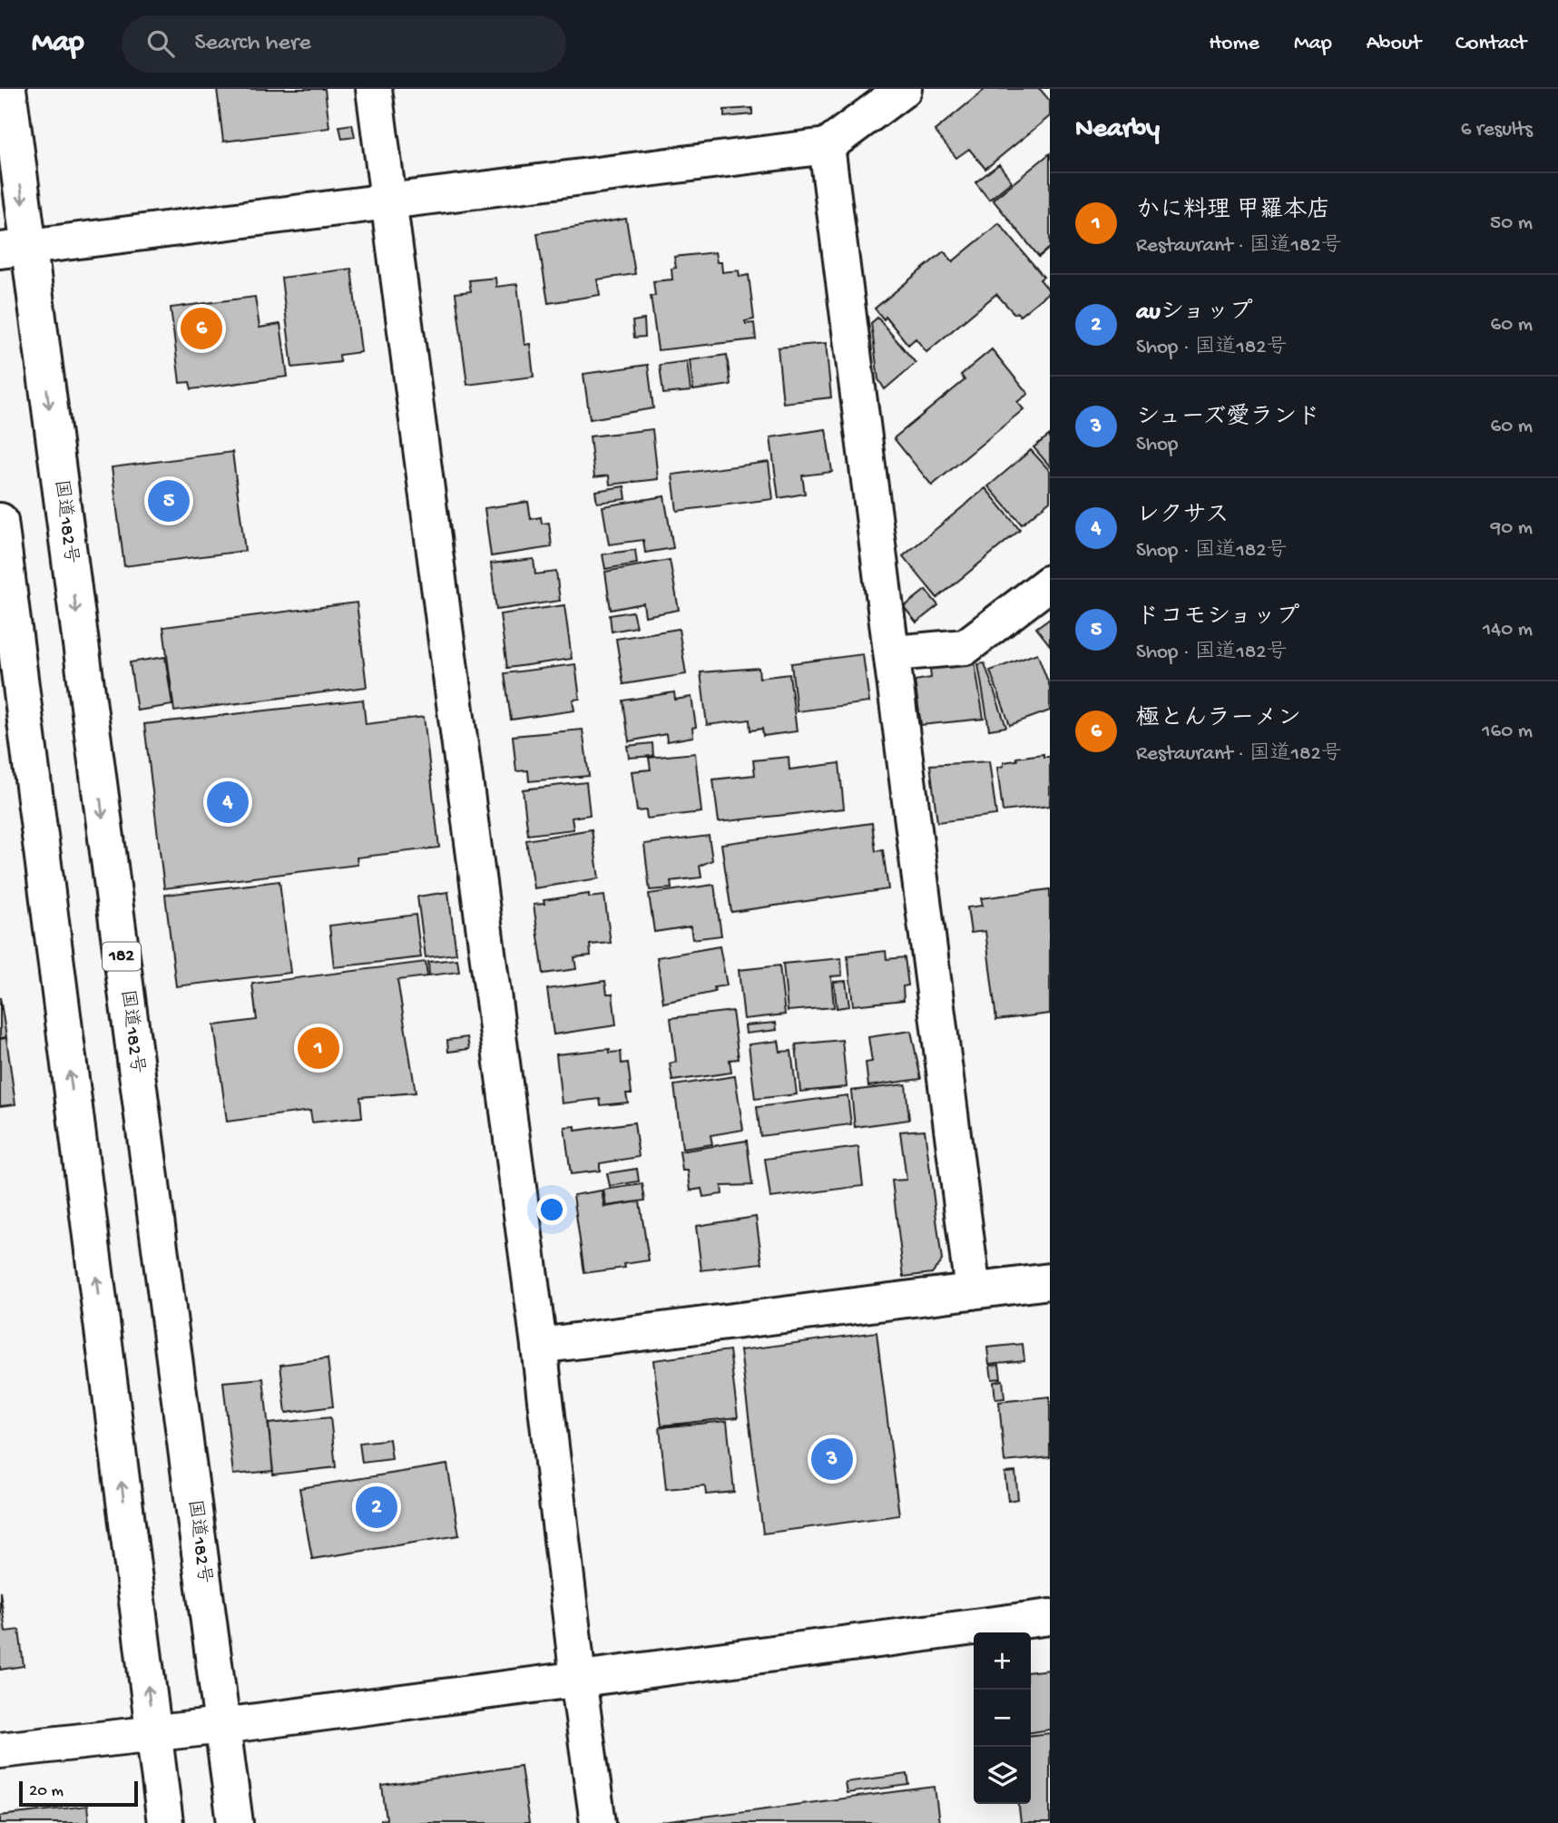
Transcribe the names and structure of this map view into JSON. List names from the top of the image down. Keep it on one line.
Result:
{"streets":{"main road":["国道182号","182"]},"scale_bar":"20 m","page":{"header":"Map","search":"Search here","nav":["Home","Map","About","Contact"],"heading":["Nearby","6 results"],"list":[{"mark":"1","name":"かに料理 甲羅本店","note":"Restaurant · 国道182号","value":"50 m"},{"mark":"2","name":"auショップ","note":"Shop · 国道182号","value":"60 m"},{"mark":"3","name":"シューズ愛ランド","note":"Shop","value":"60 m"},{"mark":"4","name":"レクサス","note":"Shop · 国道182号","value":"90 m"},{"mark":"5","name":"ドコモショップ","note":"Shop · 国道182号","value":"140 m"},{"mark":"6","name":"極とんラーメン","note":"Restaurant · 国道182号","value":"160 m"}],"pins":["6","5","4","1","3","2"],"map_buttons":["+","−"],"scale":"20 m"}}
